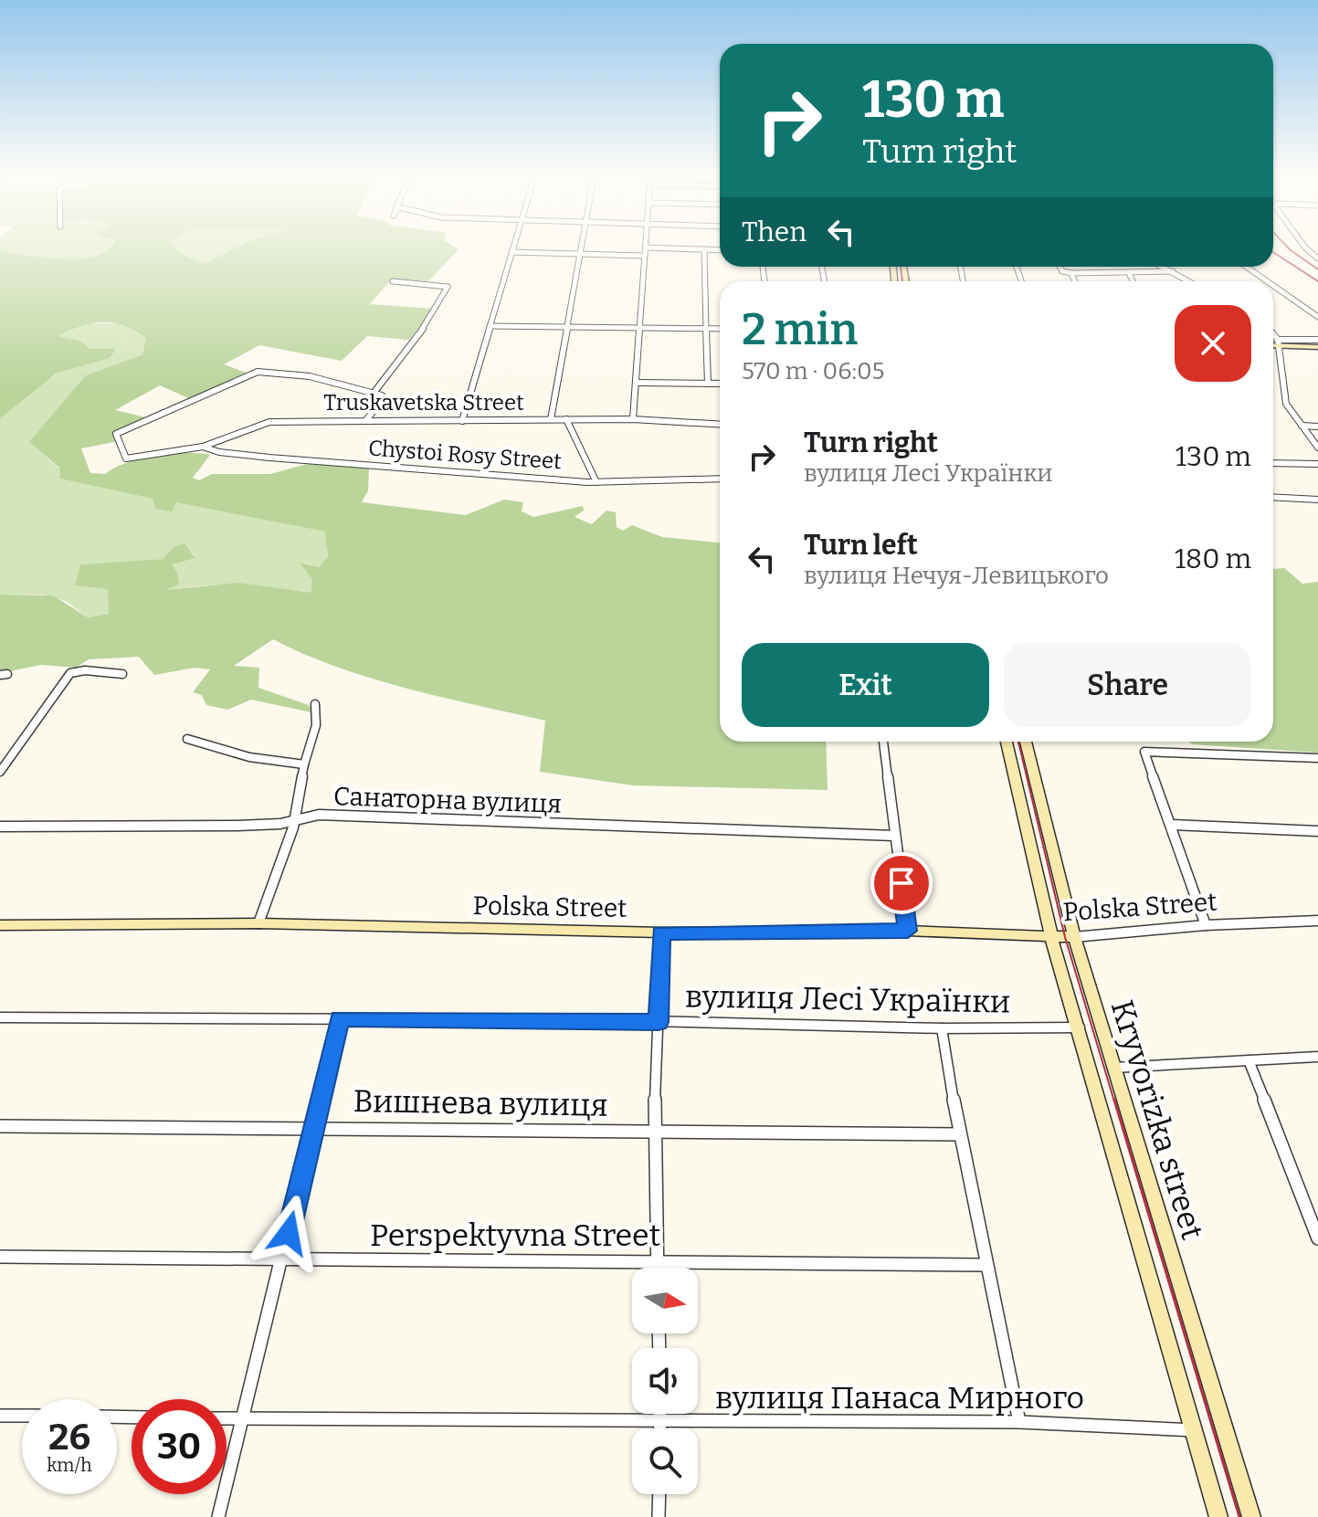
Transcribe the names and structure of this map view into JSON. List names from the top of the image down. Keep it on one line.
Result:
{"streets":{"main road":["Polska Street","Kryvorizka street"],"street":["Truskavetska Street","Chystoi Rosy Street","Санаторна вулиця","вулиця Лесі Українки","Вишнева вулиця","Perspektyvna Street","вулиця Панаса Мирного"]},"crossings":[["Truskavetska Street","Chystoi Rosy Street"],["Polska Street","Kryvorizka street"],["вулиця Лесі Українки","Kryvorizka street"],["Kryvorizka street","вулиця Панаса Мирного"]],"north":"right","page":{"turn":["130 m","Turn right"],"then":"Then","heading":["2 min","570 m · 06:05"],"list":[{"name":"Turn right","note":"вулиця Лесі Українки","value":"130 m"},{"name":"Turn left","note":"вулиця Нечуя-Левицького","value":"180 m"}],"buttons":["Exit","Share"],"speed":"26 km/h","limit":"30"}}
